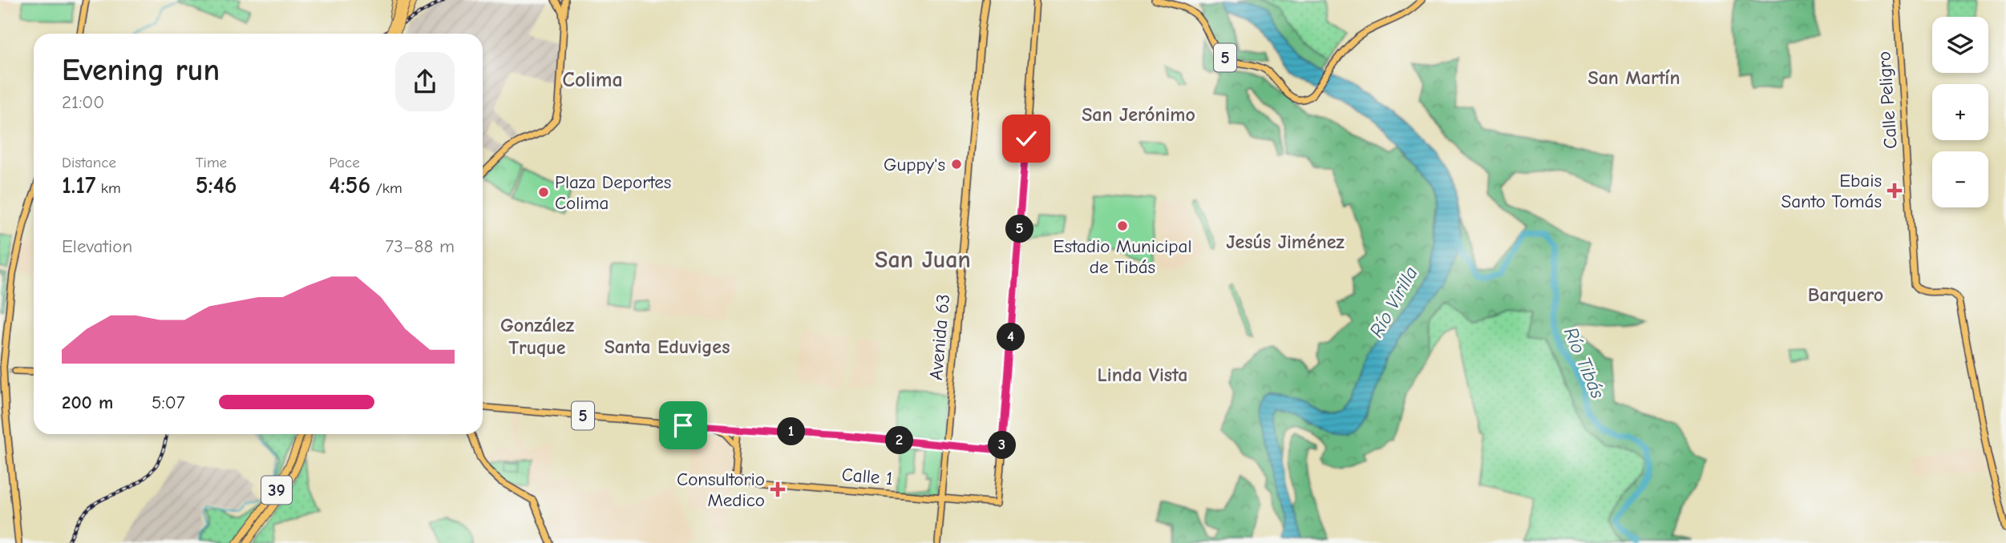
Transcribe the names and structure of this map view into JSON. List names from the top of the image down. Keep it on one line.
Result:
{"streets":{"highway":["39"],"main road":["5","Calle Peligro","Avenida 63","Calle 1"]},"crossings":[["5","Calle 1"],["Avenida 63","Calle 1"]],"districts":["San Martín","Colima","San Jerónimo","Jesús Jiménez","San Juan","Barquero","González Truque","Santa Eduviges","Linda Vista"],"water":["Río Virilla","Río Tibás"],"places":{"other":["Guppy's","Plaza Deportes Colima","Estadio Municipal de Tibás"],"health":["Ebais Santo Tomás","Consultorio Medico"]},"page":{"map_buttons":["+","−"],"heading":["Evening run","21:00"],"stats":[["Distance","1.17 km"],["Time","5:46"],["Pace","4:56 /km"]],"pins":["5","4","1","2","3"],"chart":["Elevation","73–88 m"],"list":[{"name":"200 m","note":"5:07"}]}}
